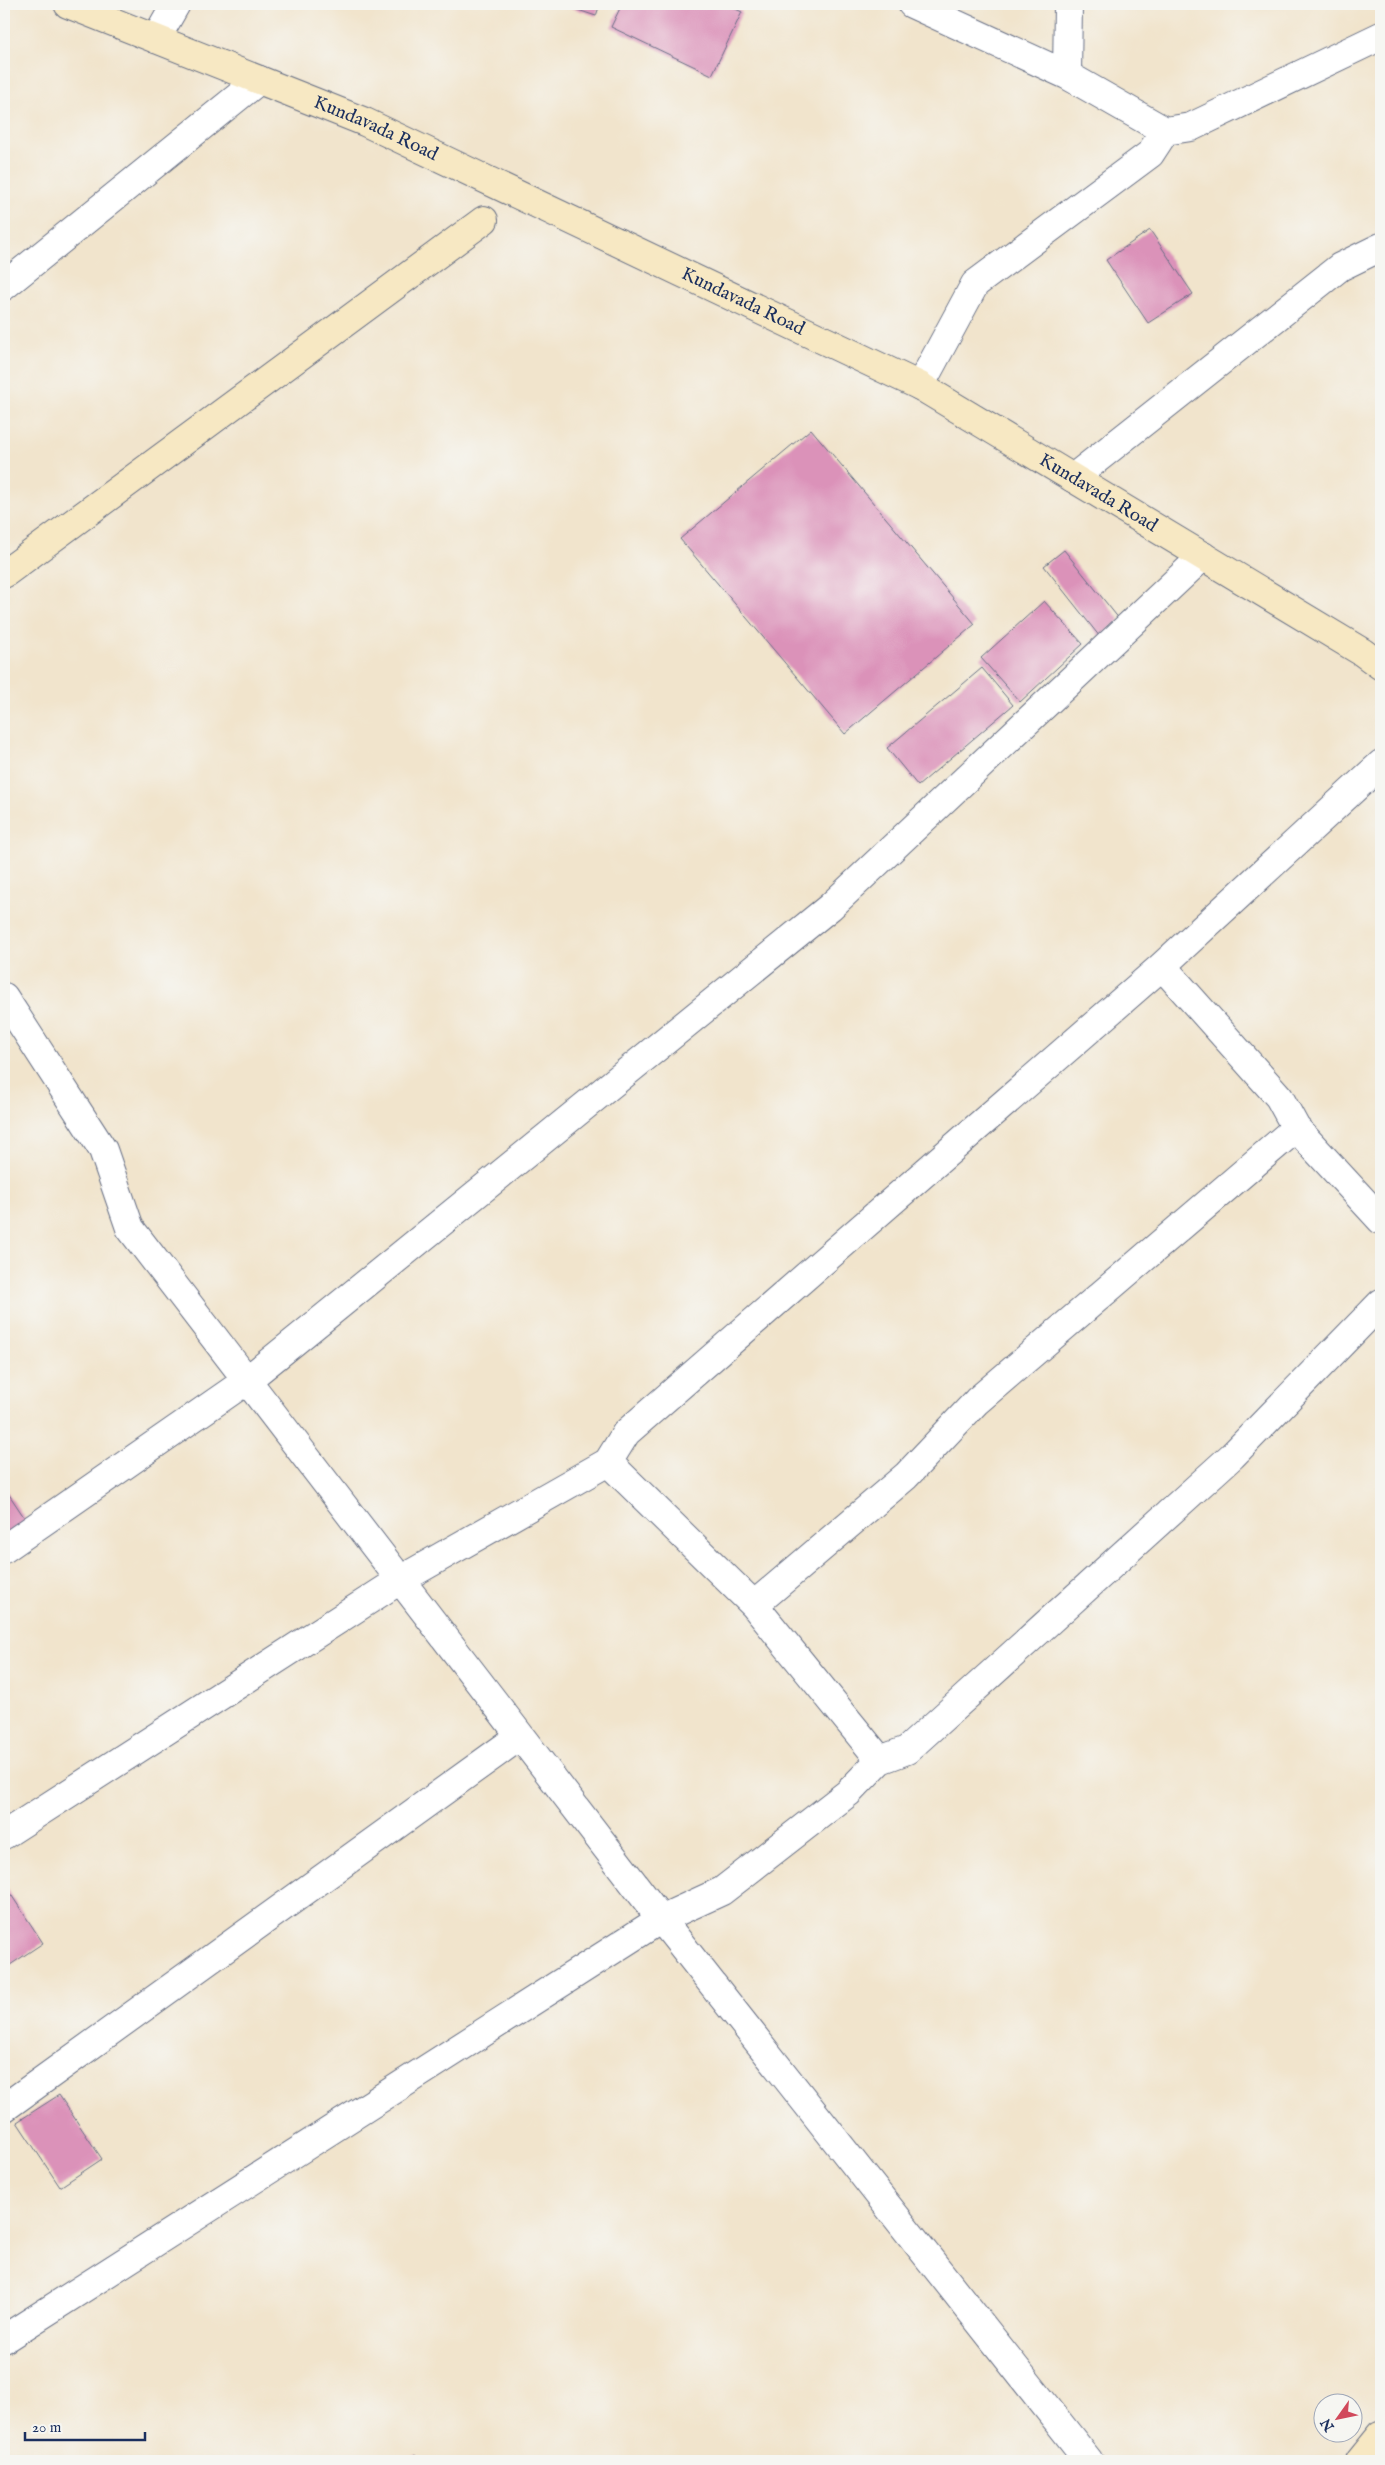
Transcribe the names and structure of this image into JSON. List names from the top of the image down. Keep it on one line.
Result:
{"streets":{"street":["Kundavada Road"]},"scale_bar":"20 m","north":"bottom left"}
